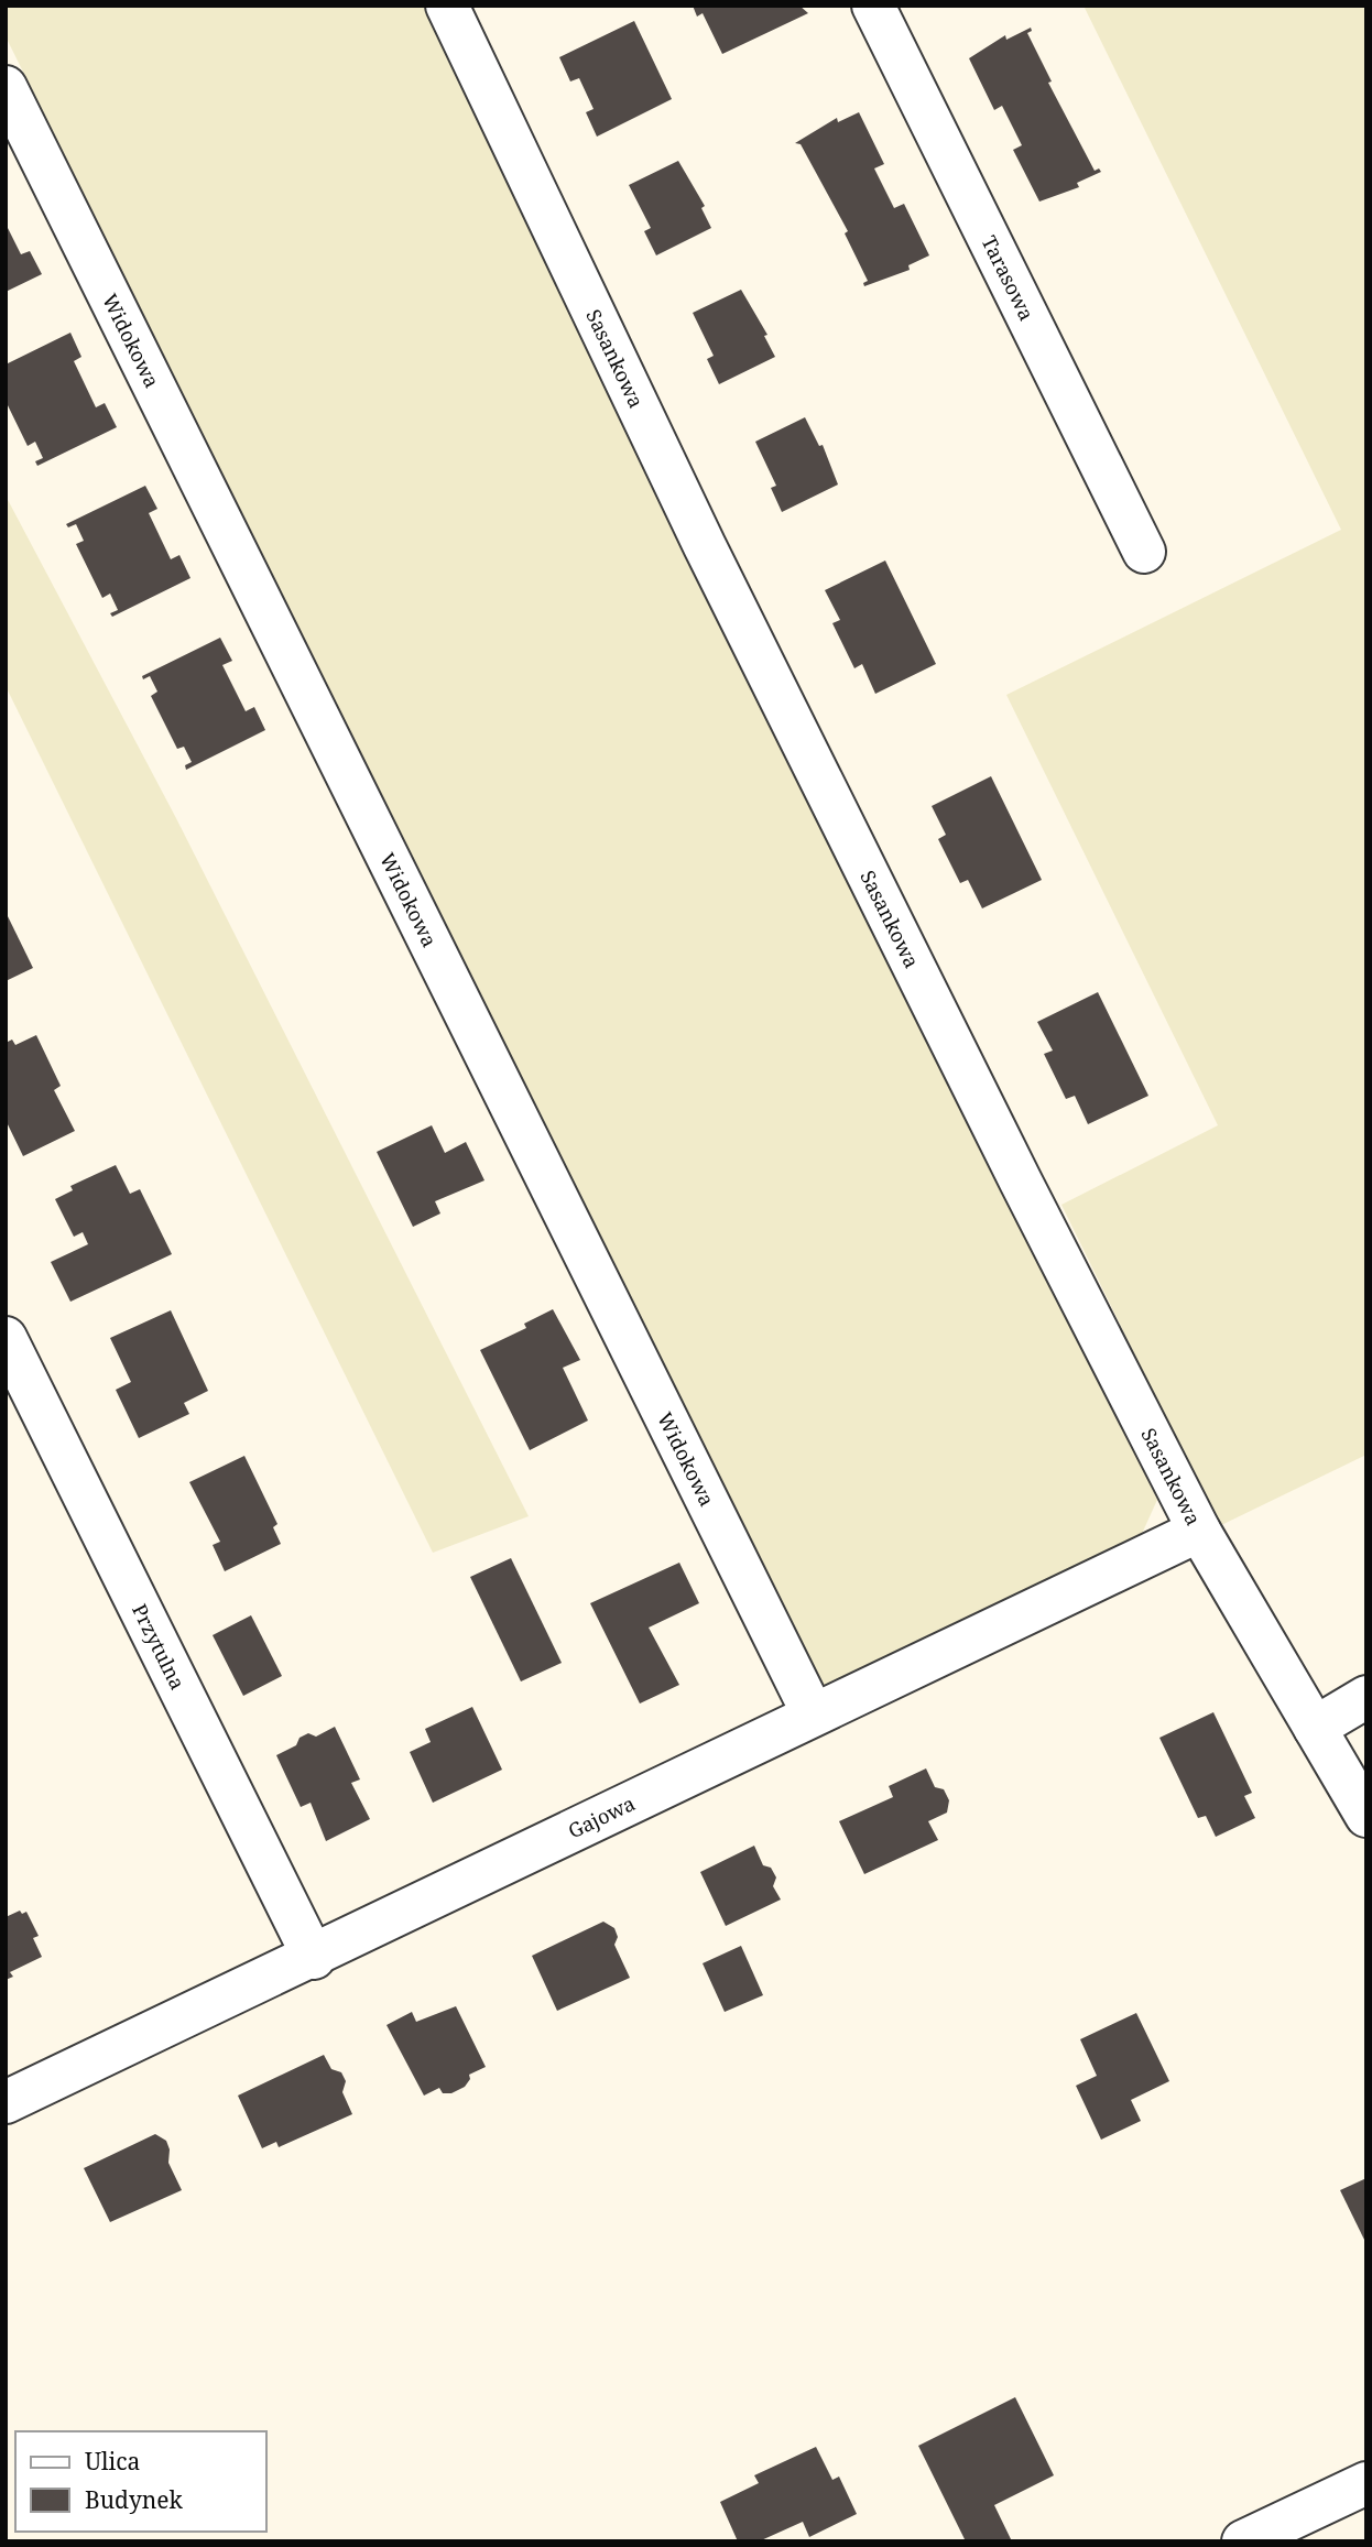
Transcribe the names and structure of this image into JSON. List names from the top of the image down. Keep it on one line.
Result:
{"streets":{"street":["Tarasowa","Widokowa","Sasankowa","Przytulna","Gajowa"]},"crossings":[["Widokowa","Gajowa"],["Sasankowa","Gajowa"],["Przytulna","Gajowa"]],"legend":["Ulica","Budynek"]}
